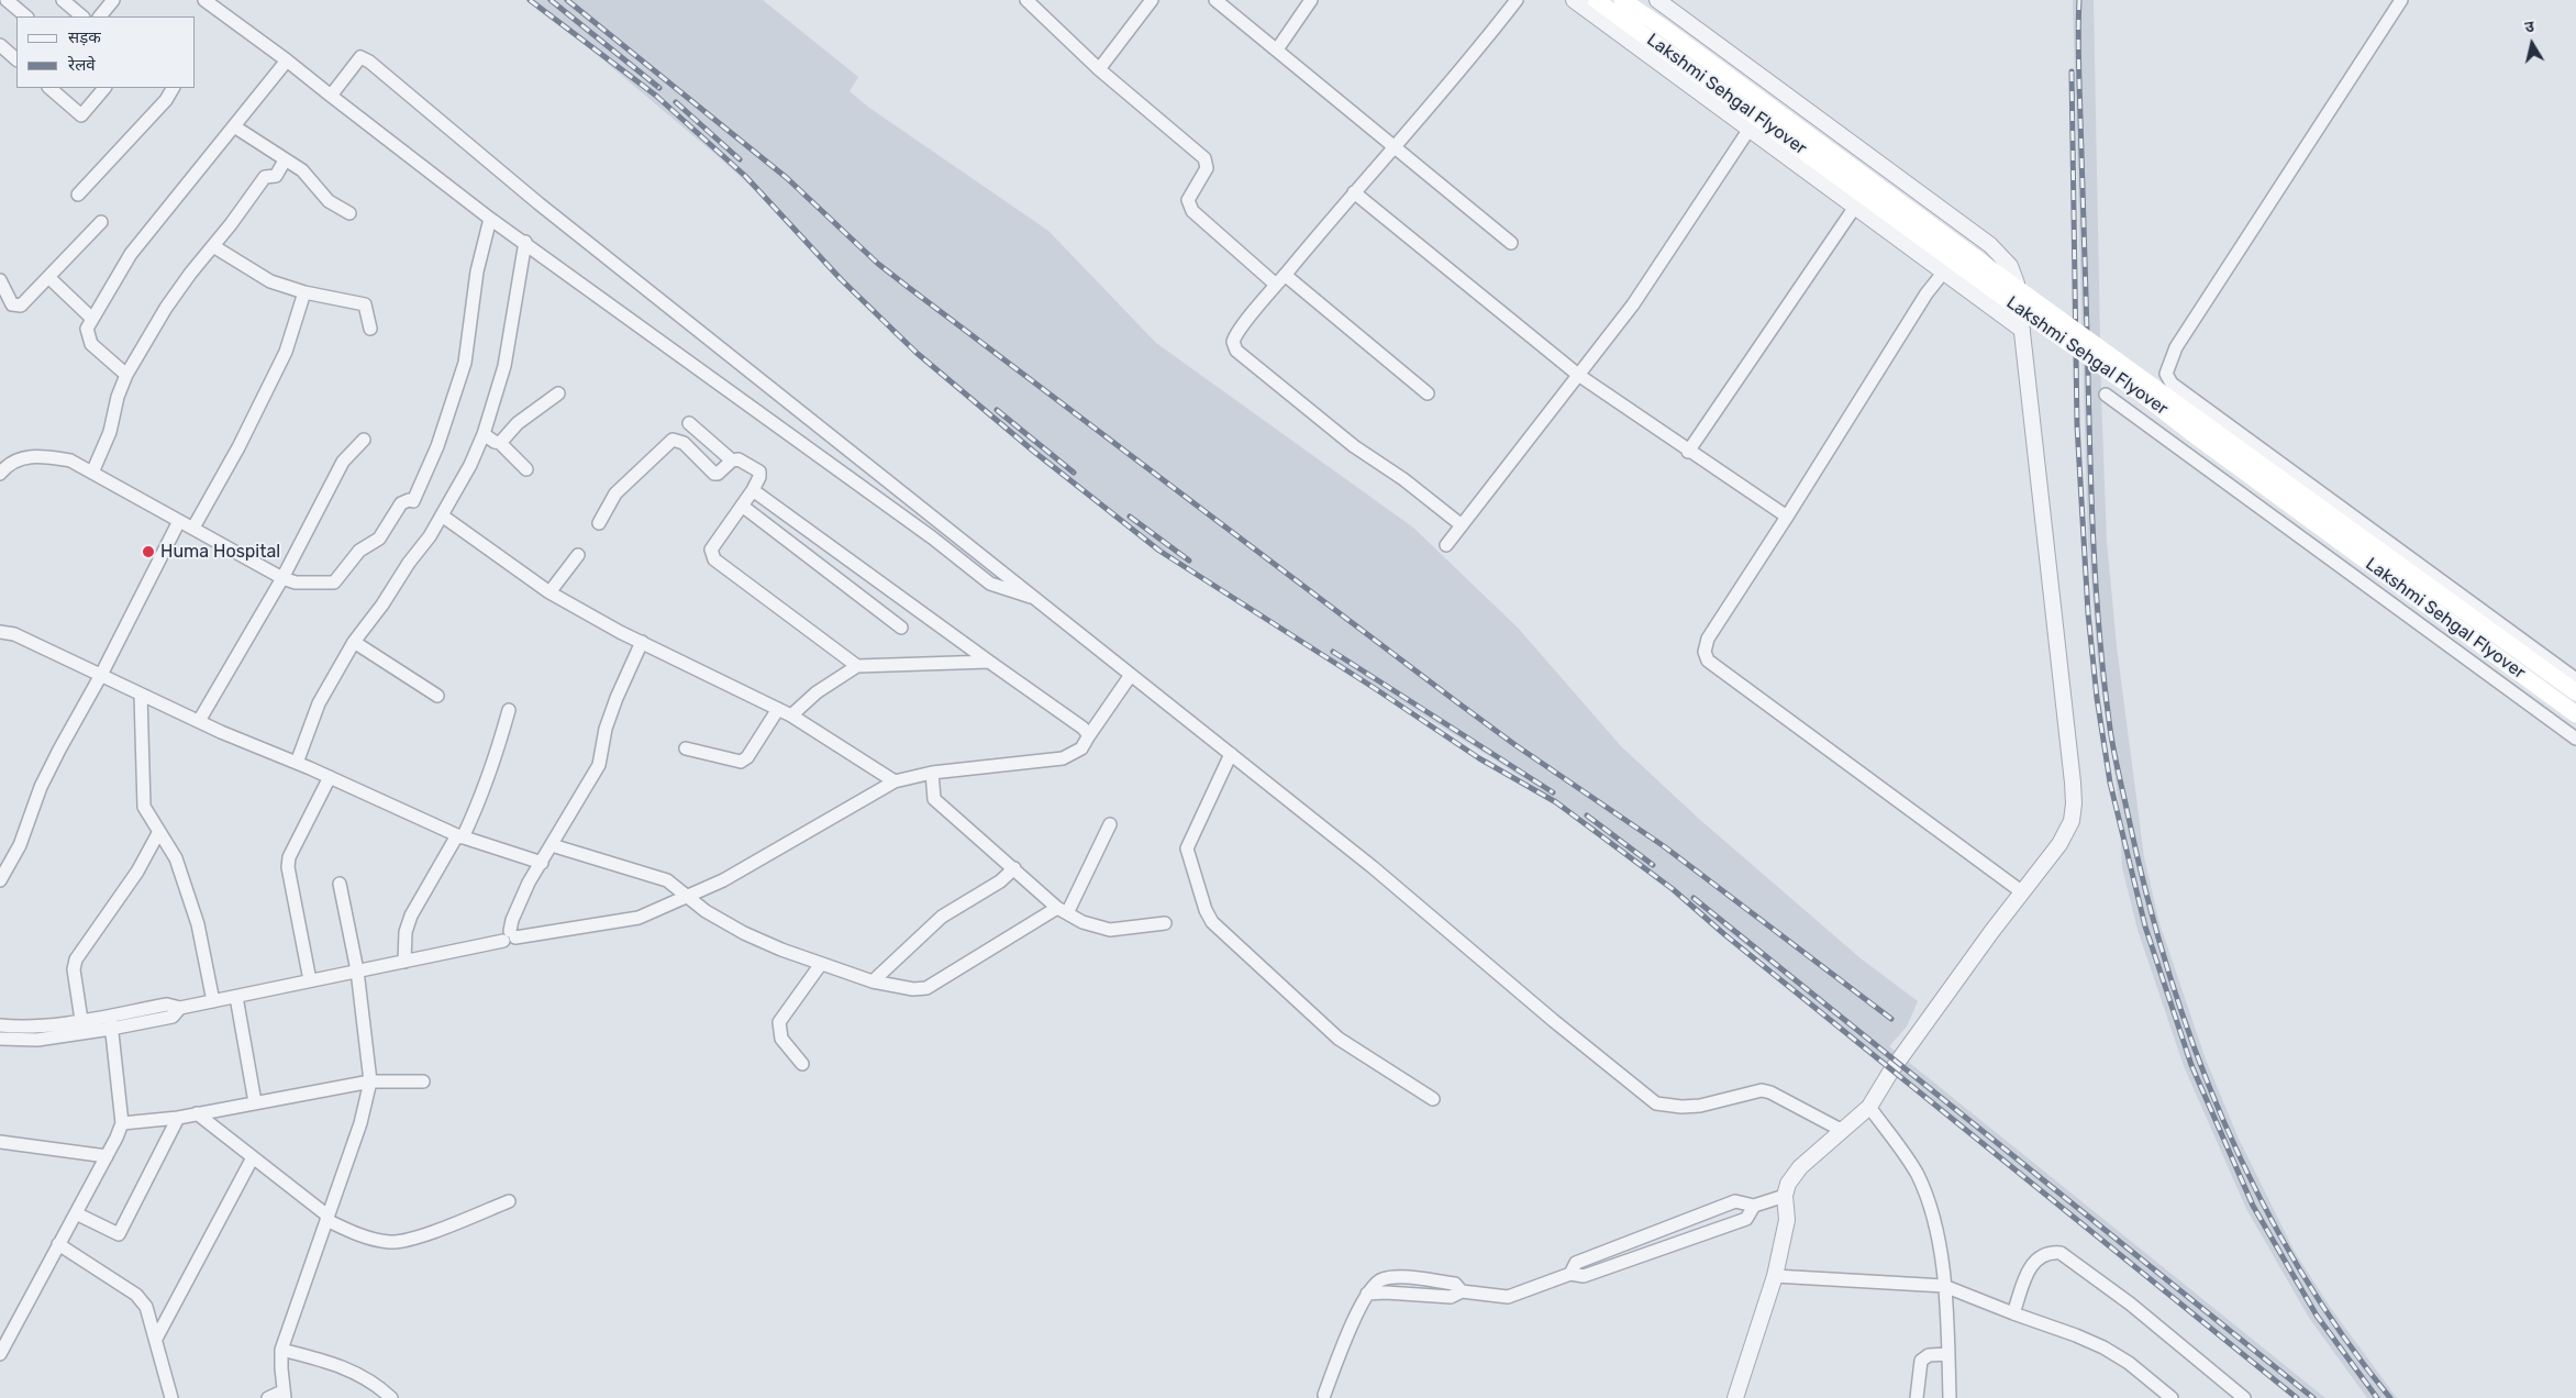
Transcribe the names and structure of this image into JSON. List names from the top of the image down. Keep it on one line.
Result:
{"streets":{"main road":["Lakshmi Sehgal Flyover"]},"places":["Huma Hospital"],"legend":["सड़क","रेलवे"],"north":"top"}
